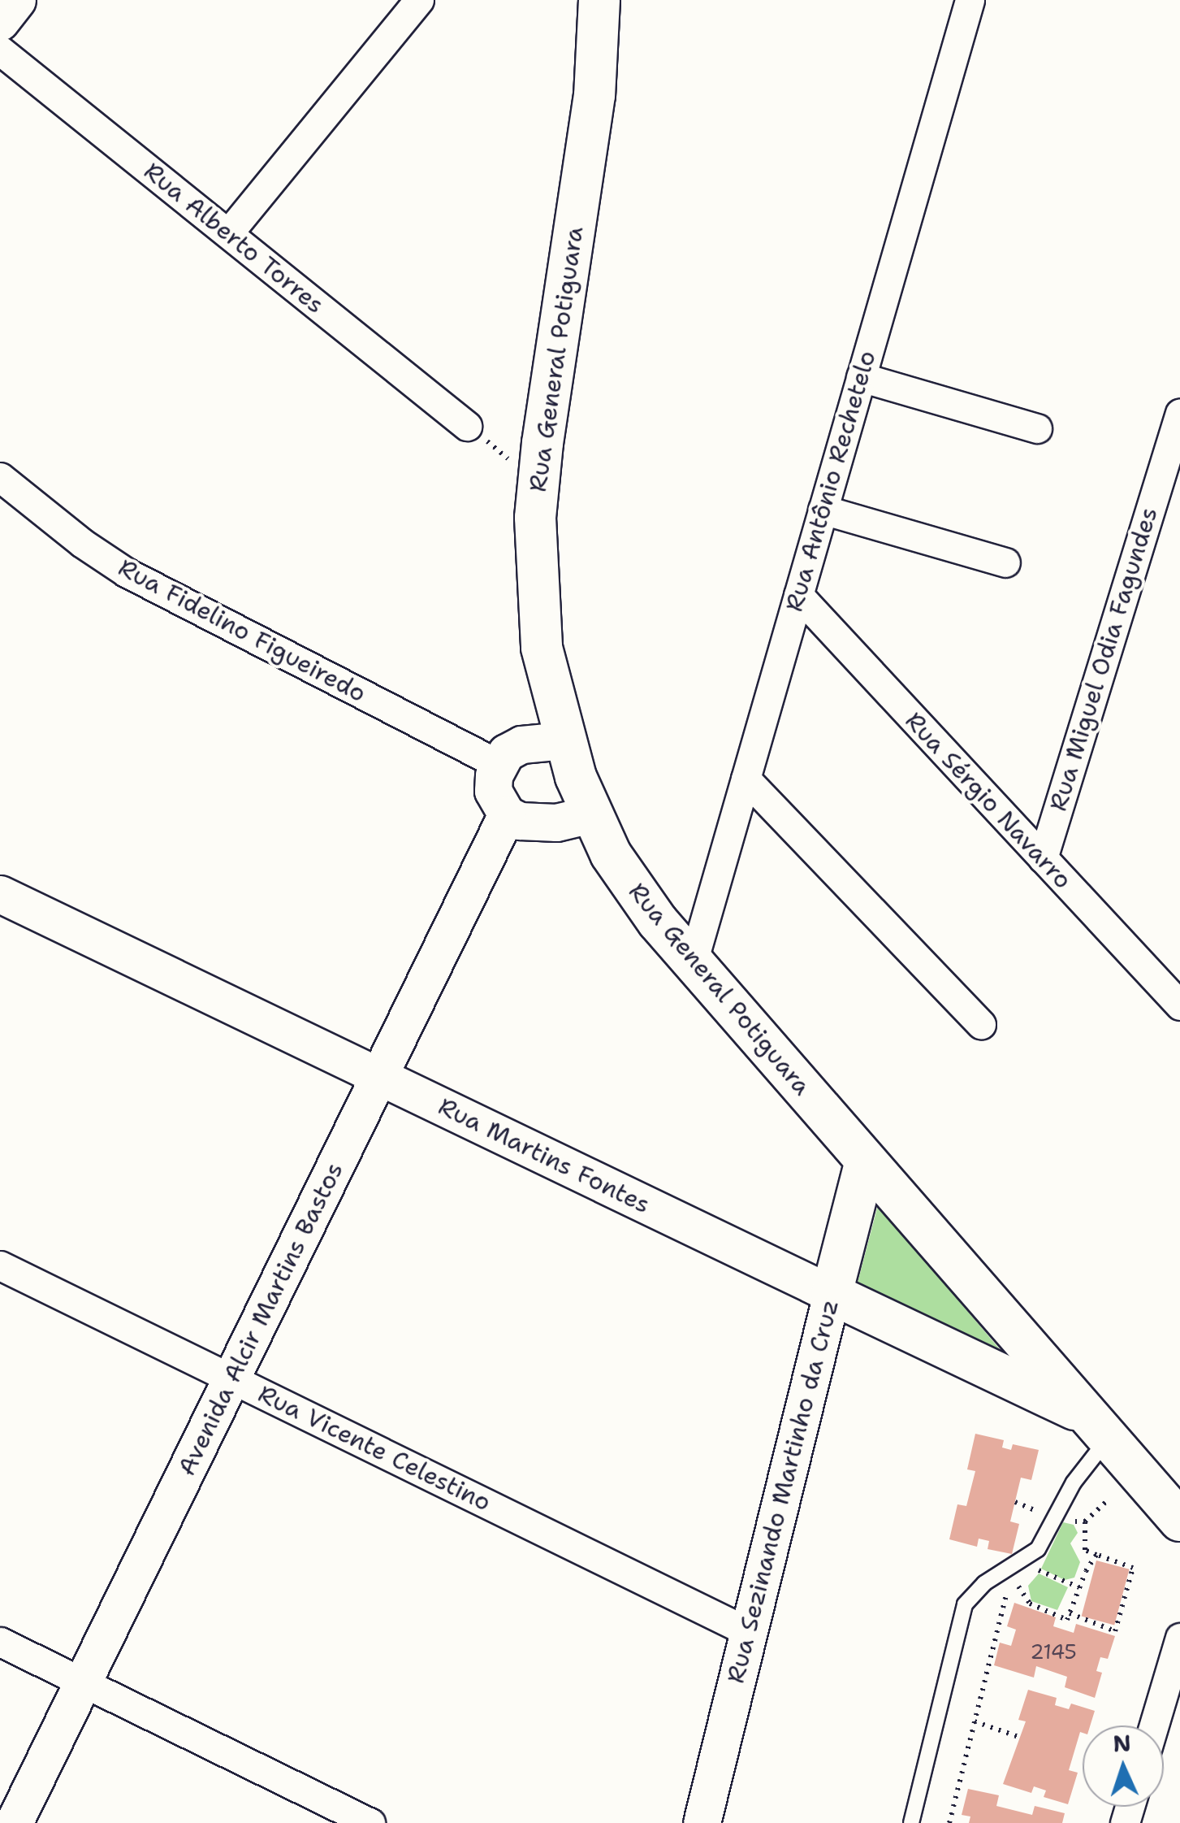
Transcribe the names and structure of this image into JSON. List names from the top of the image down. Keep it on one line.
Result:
{"streets":{"main road":["Rua General Potiguara","Rua Martins Fontes","Rua Sezinando Martinho da Cruz"],"street":["Rua Alberto Torres","Rua Antônio Rechetelo","Rua Fidelino Figueiredo","Rua Miguel Odia Fagundes","Rua Sérgio Navarro","Avenida Alcir Martins Bastos","Rua Vicente Celestino"]},"crossings":[["Rua General Potiguara","Rua Antônio Rechetelo"],["Rua General Potiguara","Rua Fidelino Figueiredo"],["Rua General Potiguara","Rua Martins Fontes"],["Rua General Potiguara","Avenida Alcir Martins Bastos"],["Rua General Potiguara","Rua Sezinando Martinho da Cruz"],["Rua Antônio Rechetelo","Rua Sérgio Navarro"],["Rua Fidelino Figueiredo","Avenida Alcir Martins Bastos"],["Rua Miguel Odia Fagundes","Rua Sérgio Navarro"],["Rua Martins Fontes","Avenida Alcir Martins Bastos"],["Rua Martins Fontes","Rua Sezinando Martinho da Cruz"],["Avenida Alcir Martins Bastos","Rua Vicente Celestino"],["Rua Vicente Celestino","Rua Sezinando Martinho da Cruz"]],"house_numbers":["2145"],"north":"top"}
